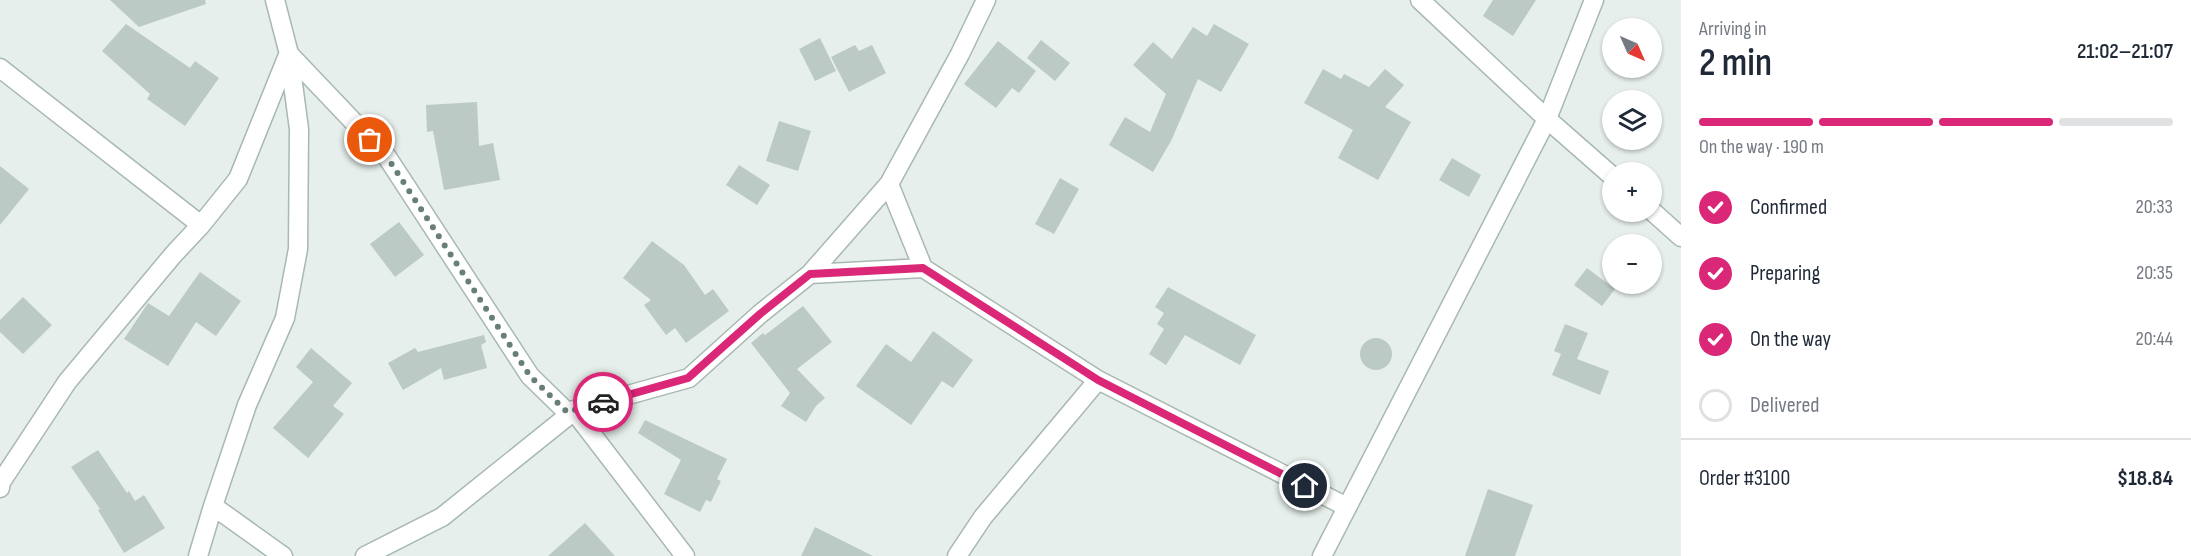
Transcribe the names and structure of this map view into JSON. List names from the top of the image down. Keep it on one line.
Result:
{"north":"bottom right","page":{"heading":["2 min","Arriving in","21:02–21:07"],"panel":["Order #3100","$18.84"],"map_buttons":["+","−"],"bar":"On the way · 190 m","list":[["Confirmed","20:33"],["Preparing","20:35"],["On the way","20:44"],"Delivered"]}}
